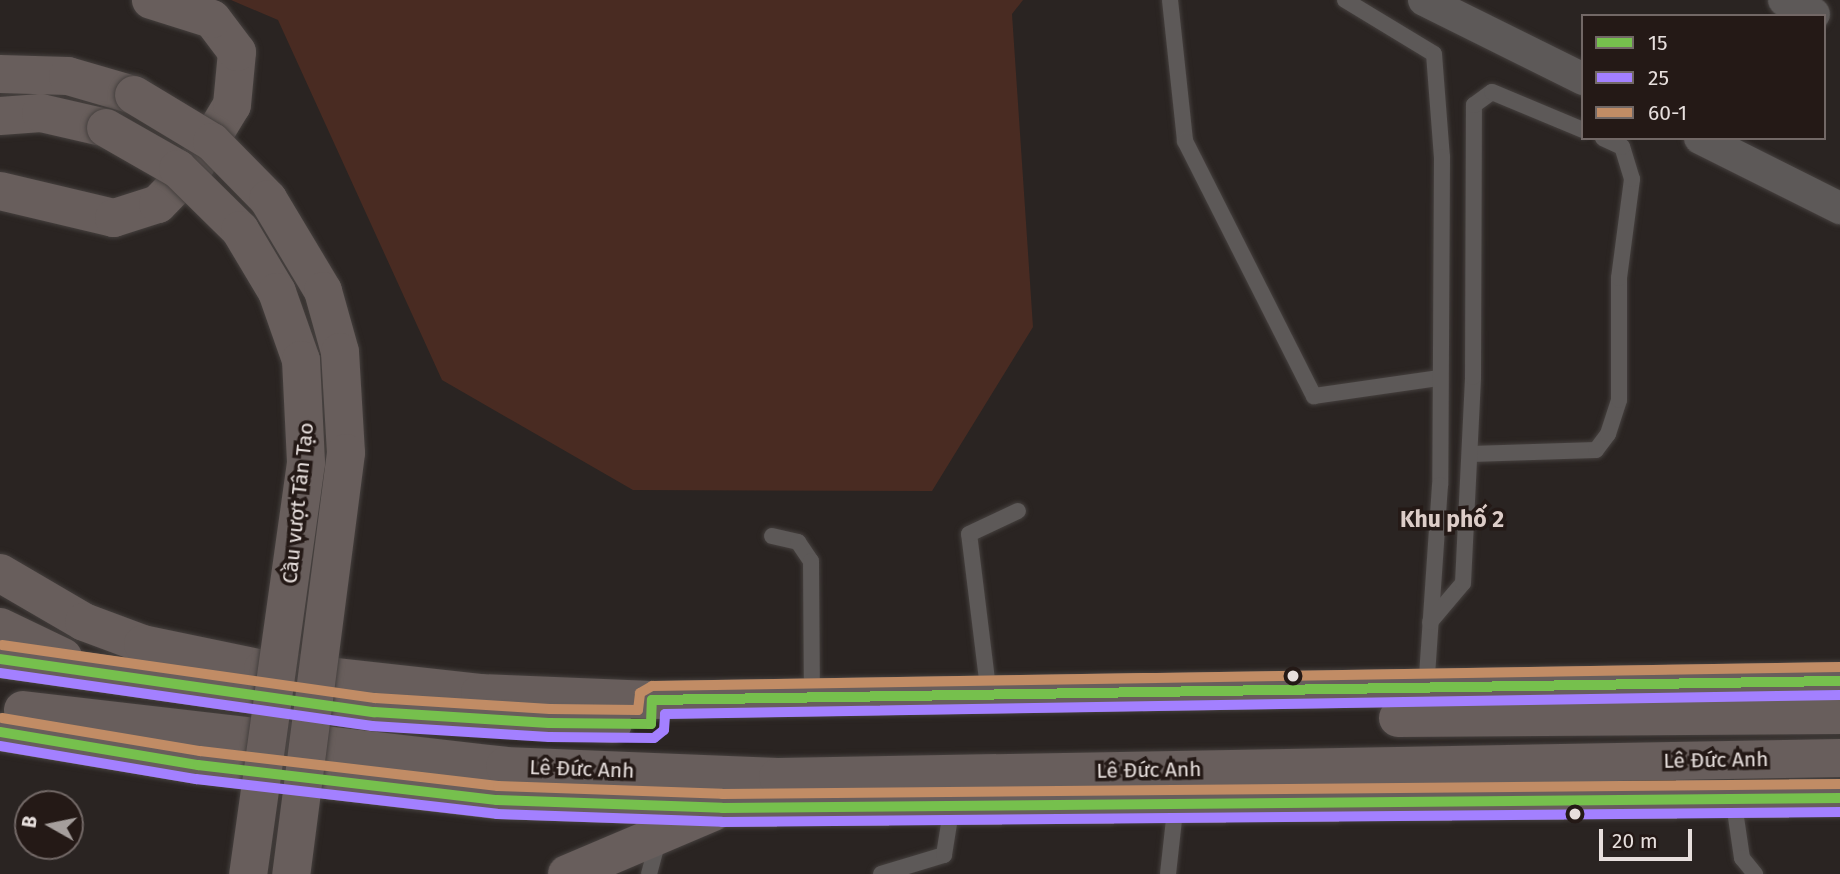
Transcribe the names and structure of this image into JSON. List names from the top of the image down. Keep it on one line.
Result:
{"streets":{"highway":["Cầu vượt Tân Tạo","Lê Đức Anh"]},"districts":["Khu phố 2"],"lines":["transit line 60-1","transit line 15","transit line 25"],"legend":["15","25","60-1"],"scale_bar":"20 m","north":"left"}
